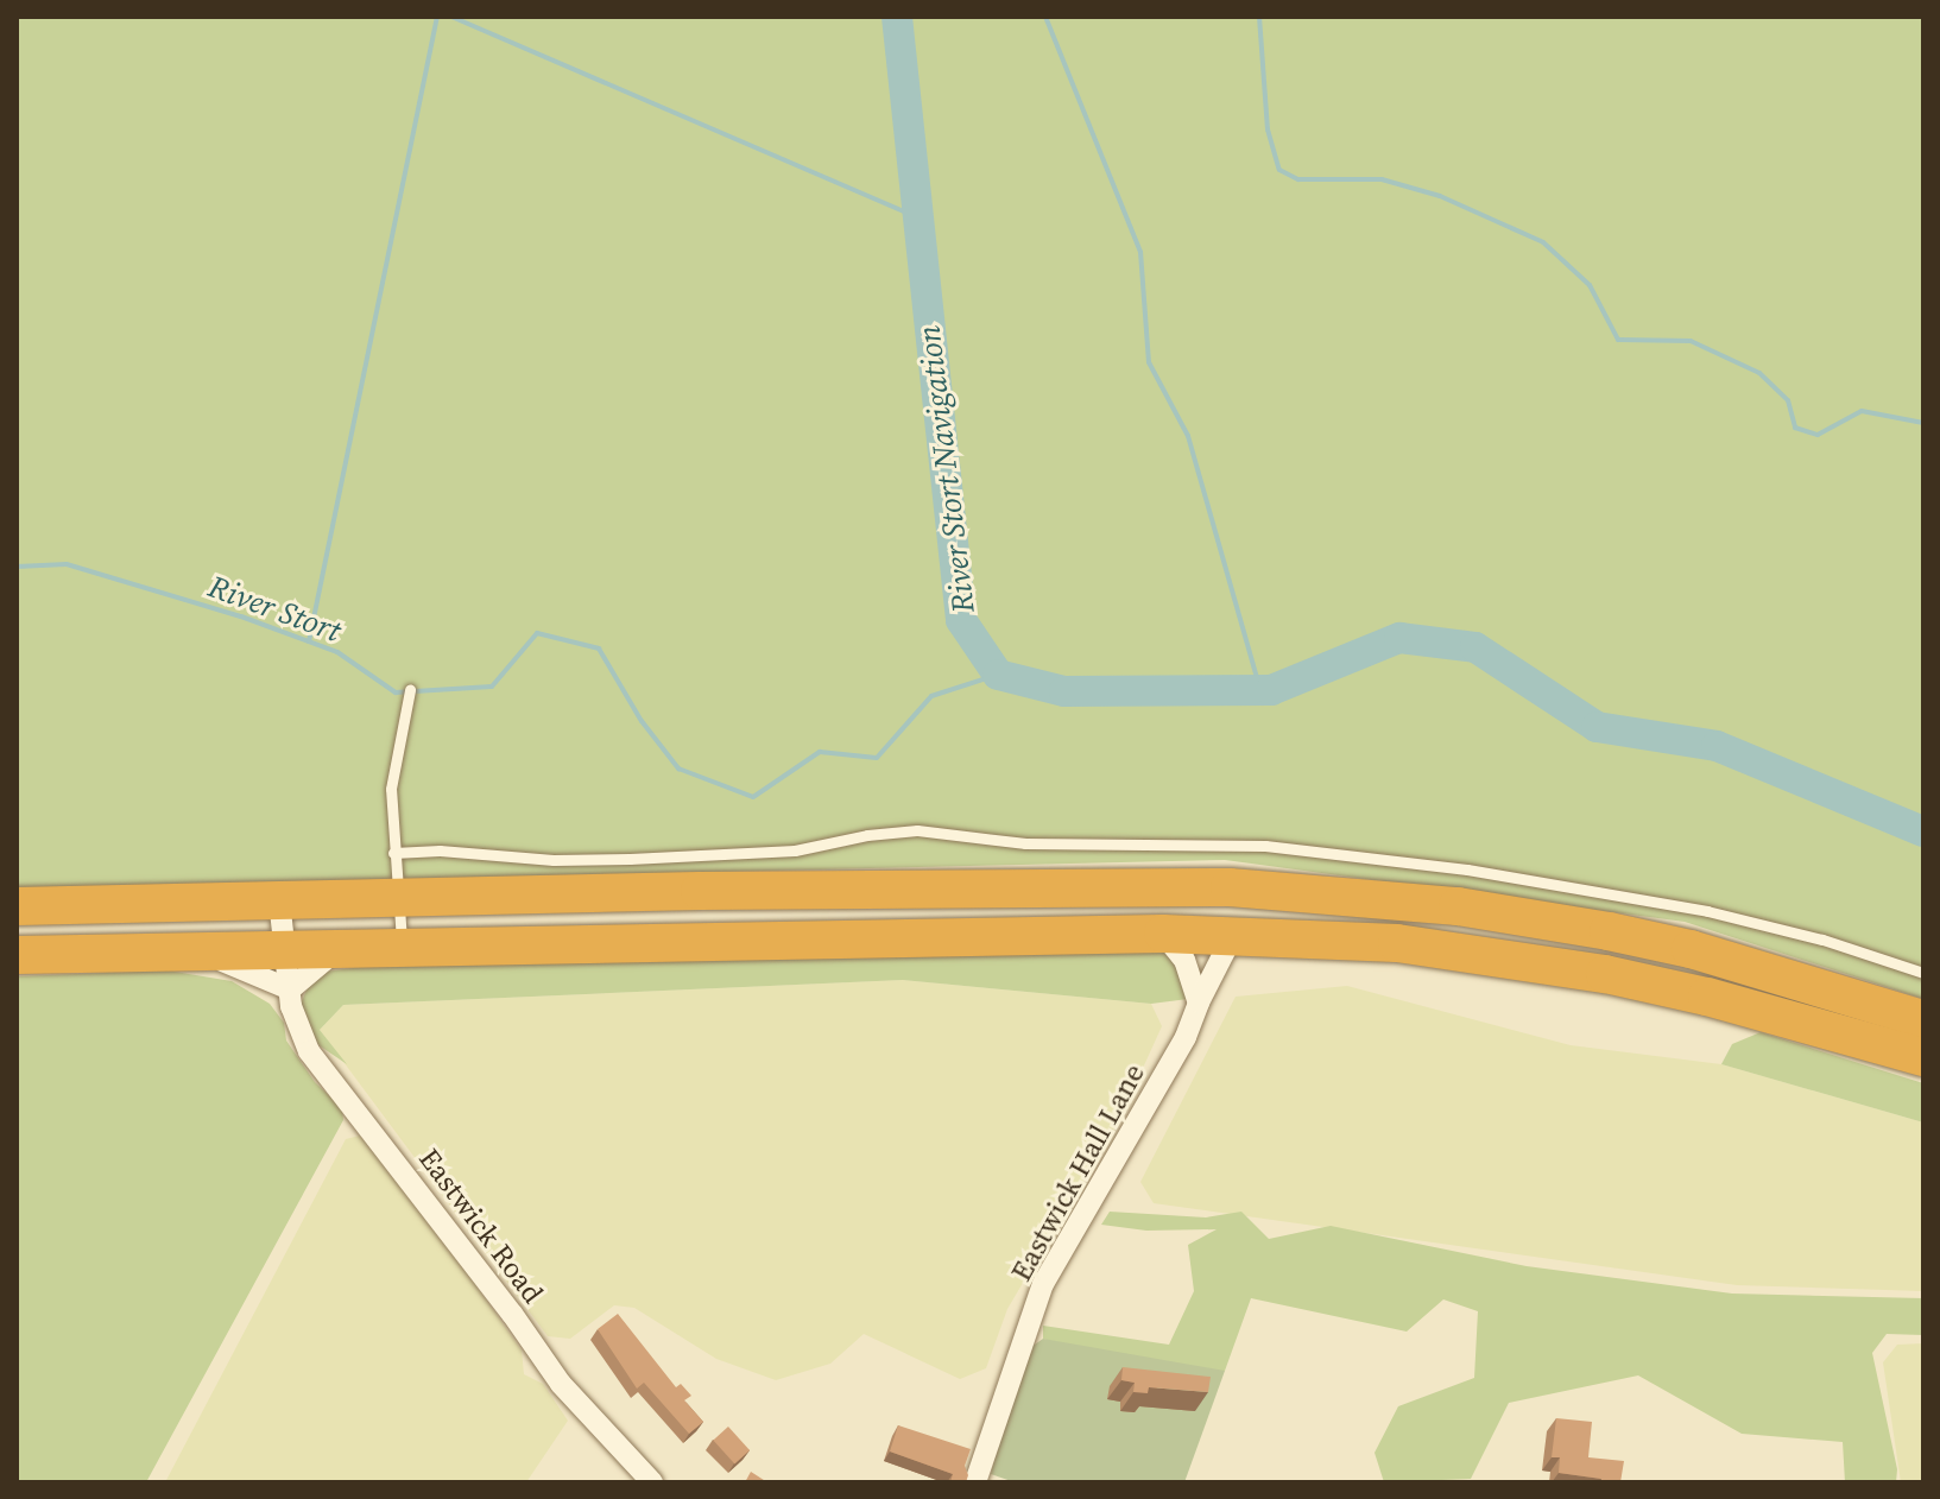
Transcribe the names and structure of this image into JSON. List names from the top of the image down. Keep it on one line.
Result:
{"streets":{"street":["Eastwick Hall Lane","Eastwick Road"]},"water":["River Stort Navigation","River Stort"]}
